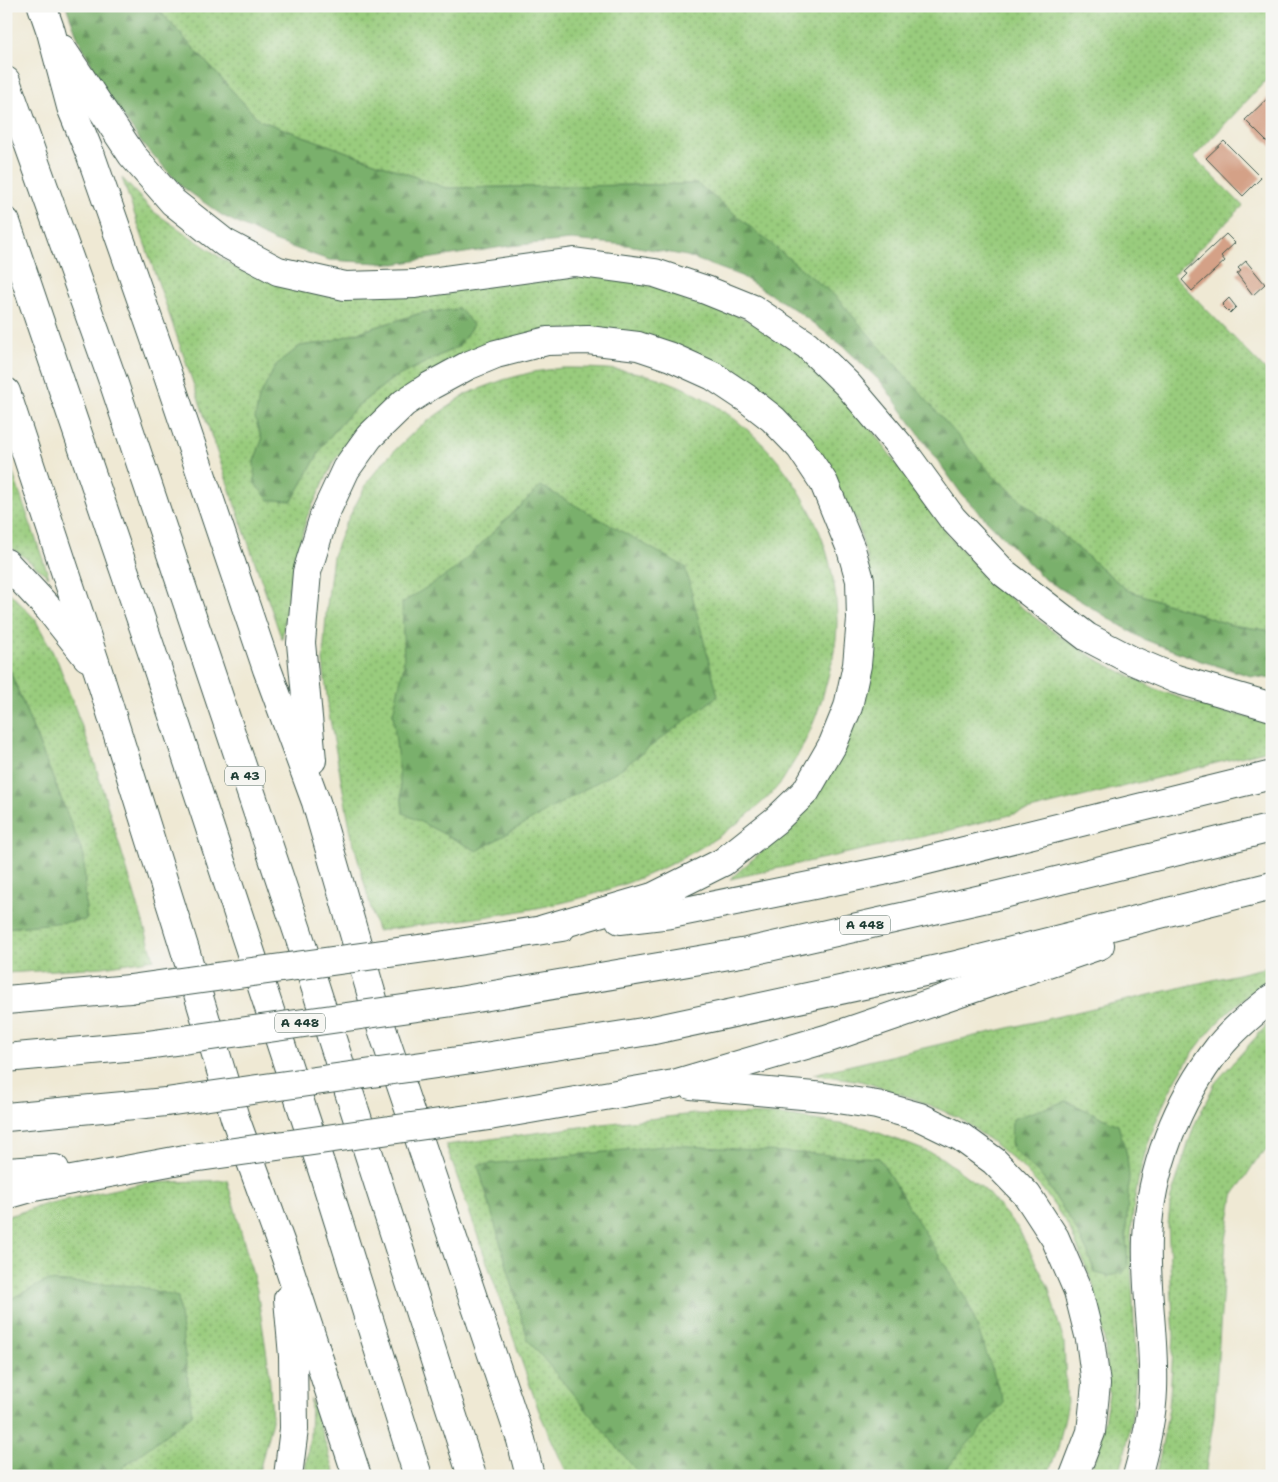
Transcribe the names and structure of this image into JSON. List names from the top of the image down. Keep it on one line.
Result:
{"streets":{"highway":["A 43","A 448"]}}
